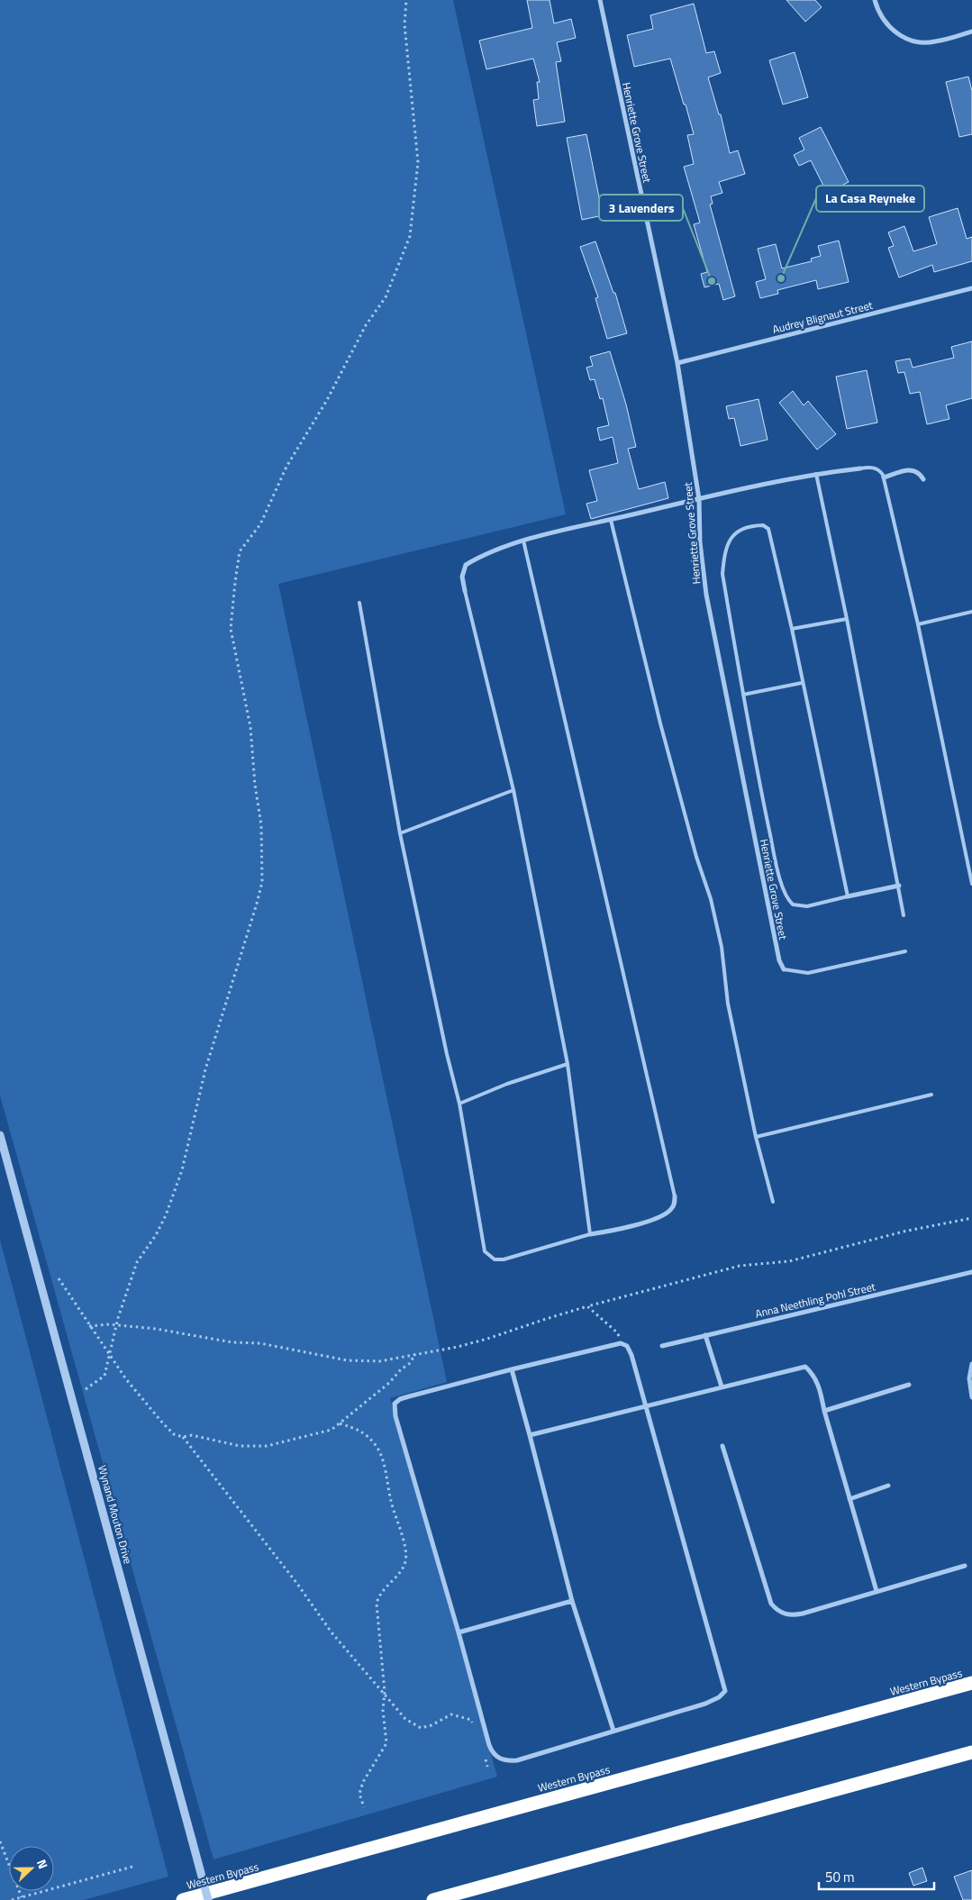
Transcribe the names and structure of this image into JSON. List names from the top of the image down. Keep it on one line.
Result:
{"streets":{"highway":["Western Bypass"],"street":["Henriette Grove Street","Audrey Blignaut Street","Anna Neethling Pohl Street","Wynand Mouton Drive"]},"crossings":[["Henriette Grove Street","Audrey Blignaut Street"]],"places":["La Casa Reyneke","3 Lavenders"],"scale_bar":"50 m","north":"right"}
